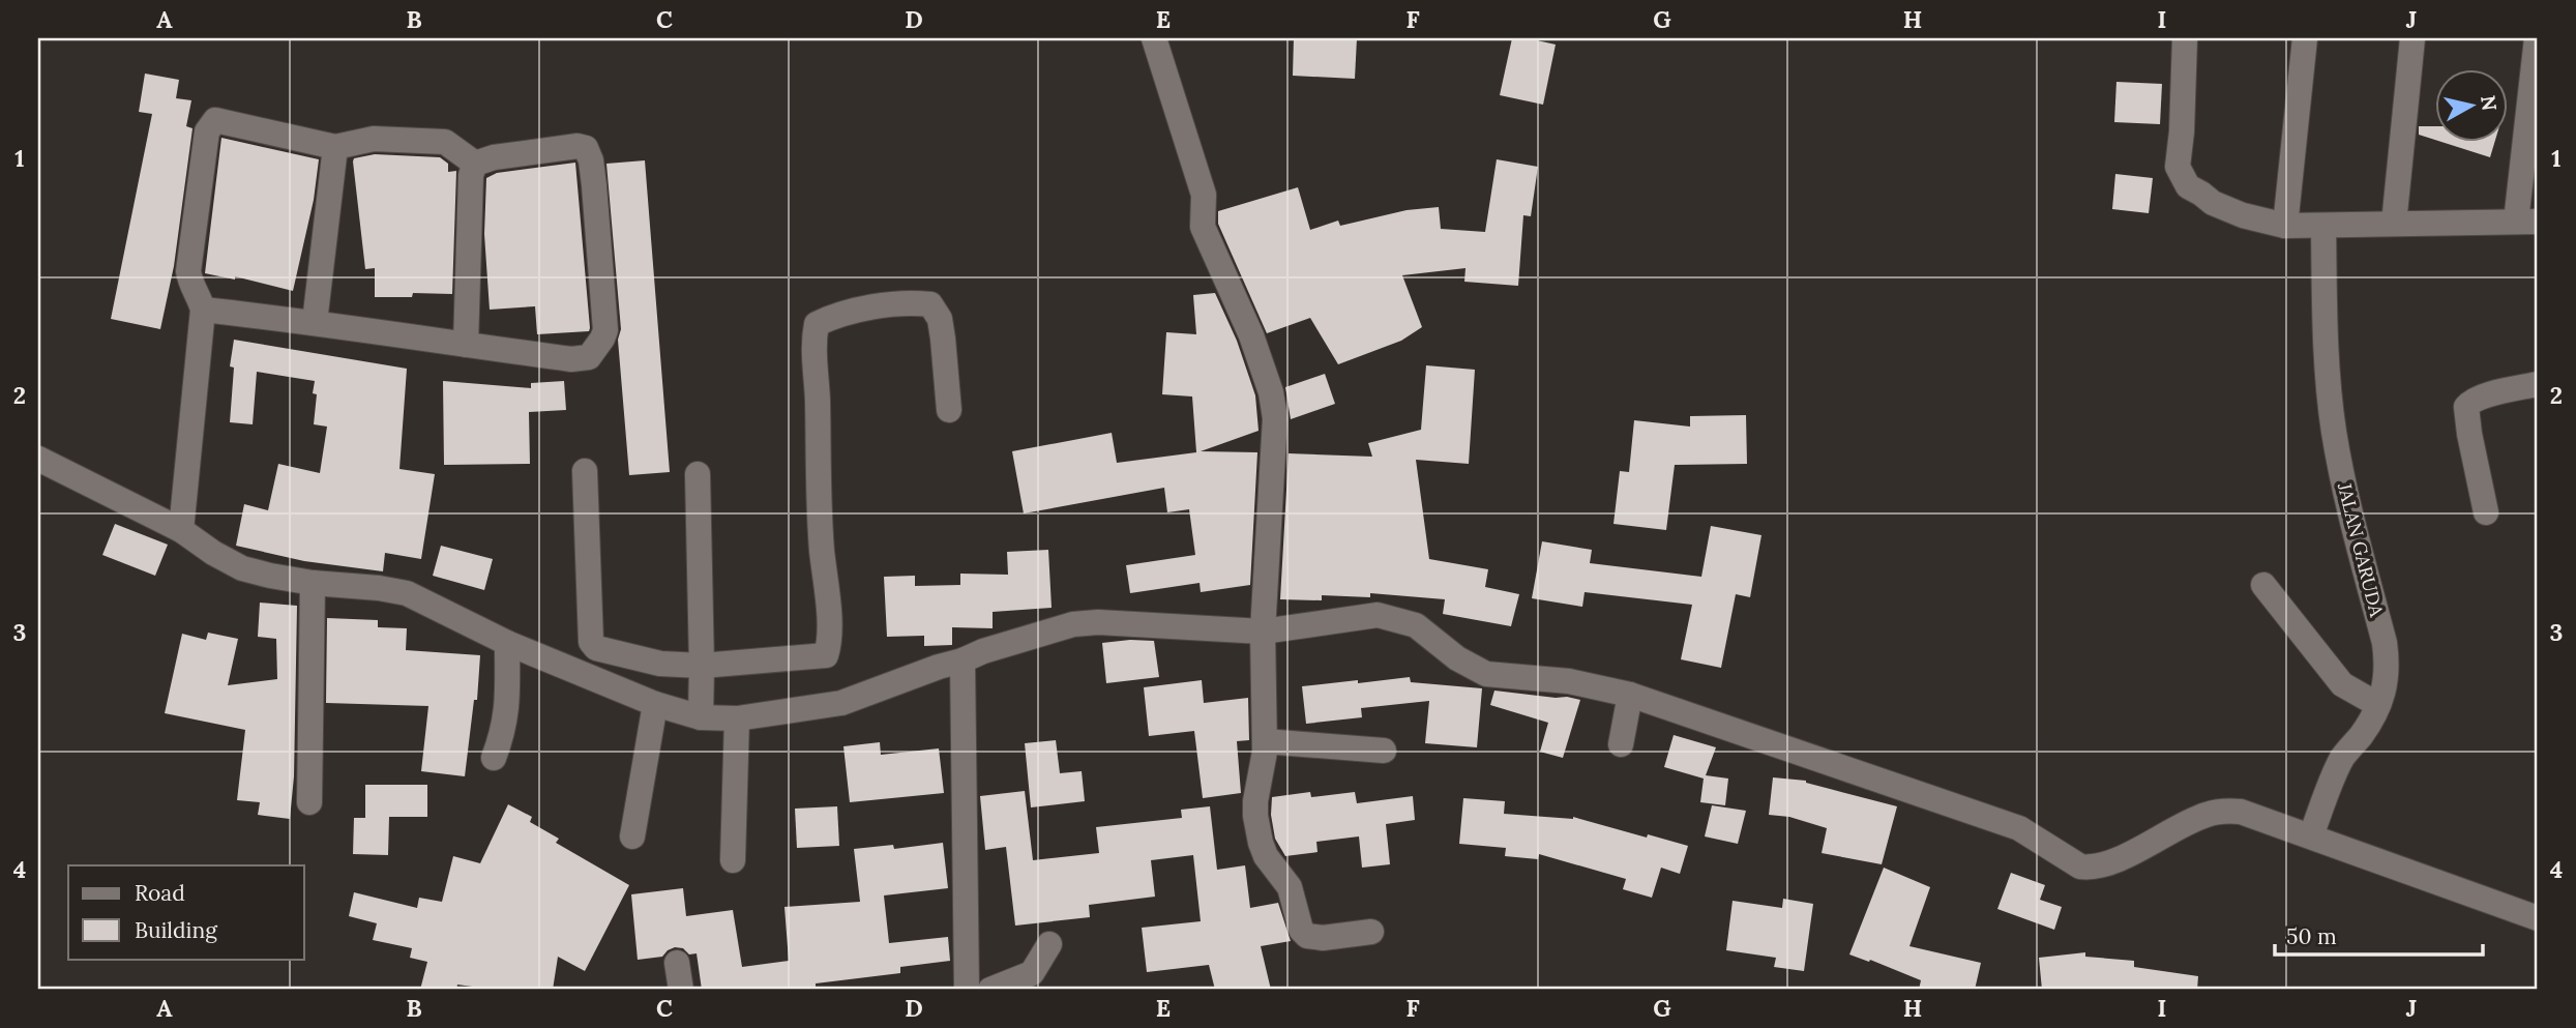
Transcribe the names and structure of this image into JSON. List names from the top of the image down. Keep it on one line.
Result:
{"streets":{"street":["JALAN GARUDA"]},"legend":["Road","Building"],"scale_bar":"50 m","north":"right","grid":{"columns":["A","B","C","D","E","F","G","H","I","J"],"rows":["1","2","3","4"]}}
